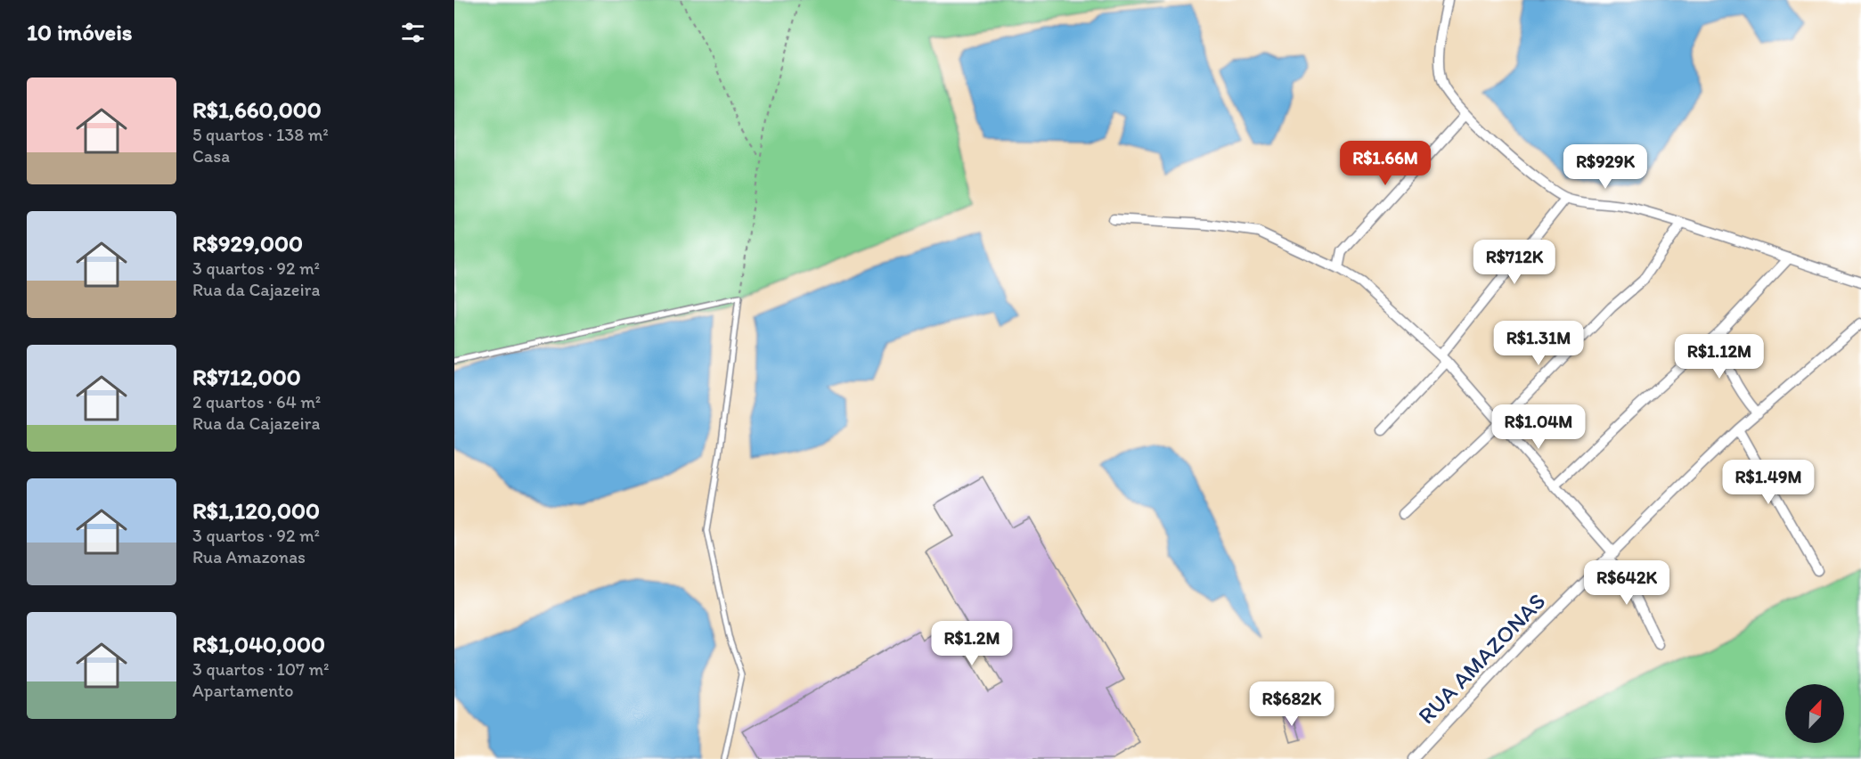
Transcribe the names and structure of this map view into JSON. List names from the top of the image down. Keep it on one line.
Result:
{"streets":{"street":["RUA AMAZONAS"]},"north":"top right","page":{"heading":"10 imóveis","list":[{"name":"R$1,660,000","note":"5 quartos · 138 m² · Casa"},{"name":"R$929,000","note":"3 quartos · 92 m² · Rua da Cajazeira"},{"name":"R$712,000","note":"2 quartos · 64 m² · Rua da Cajazeira"},{"name":"R$1,120,000","note":"3 quartos · 92 m² · Rua Amazonas"},{"name":"R$1,040,000","note":"3 quartos · 107 m² · Apartamento"}],"price":["R$1.66M","R$929K","R$712K","R$1.31M","R$1.12M","R$1.04M","R$1.49M","R$642K","R$1.2M","R$682K"]}}
